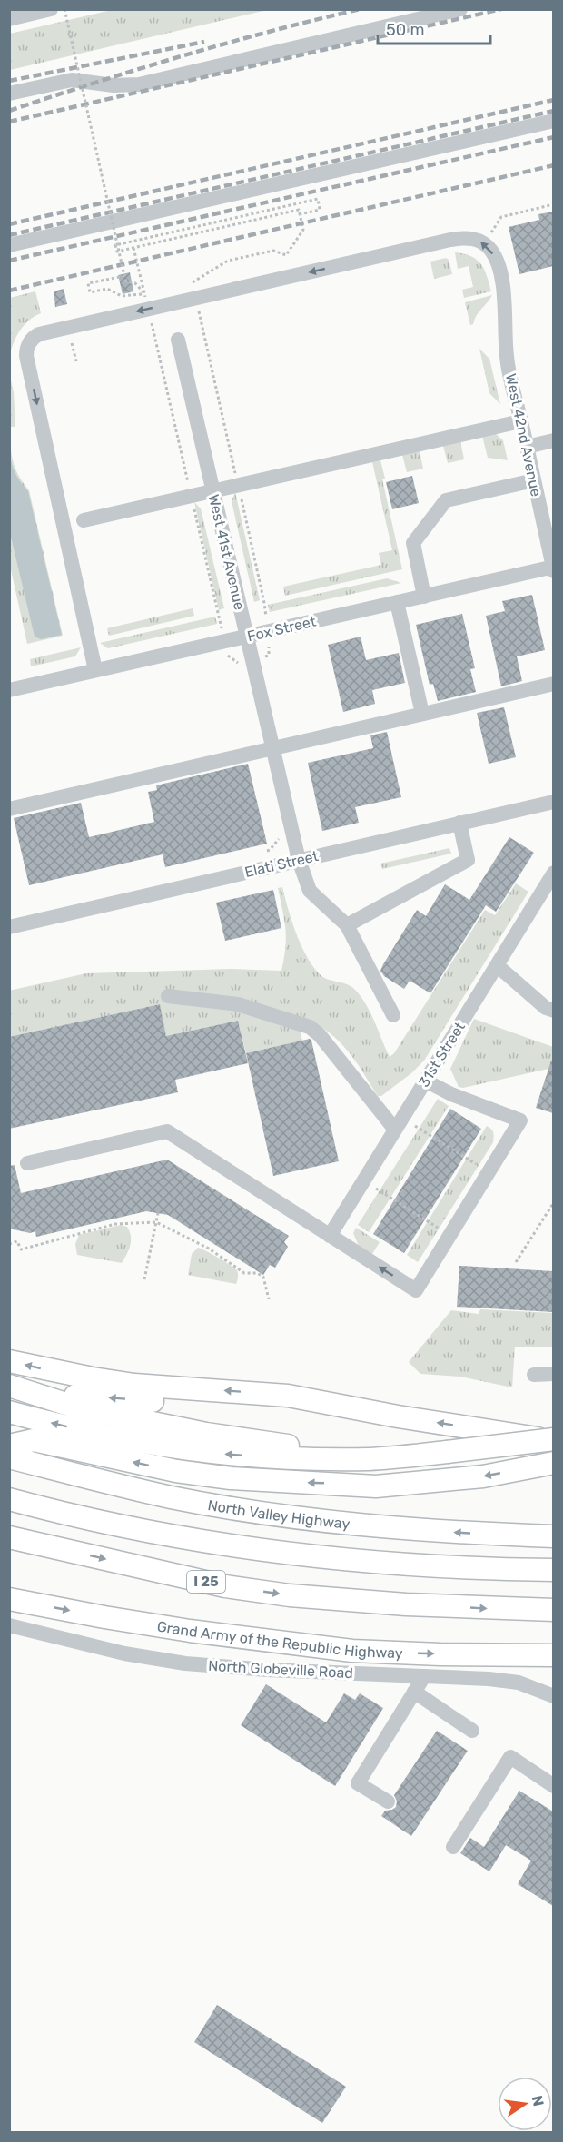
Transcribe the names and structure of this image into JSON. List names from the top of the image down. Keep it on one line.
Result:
{"streets":{"highway":["North Valley Highway","I 25","Grand Army of the Republic Highway"],"street":["West 42nd Avenue","West 41st Avenue","Fox Street","Elati Street","31st Street","North Globeville Road"]},"crossings":[["West 42nd Avenue","Fox Street"],["West 41st Avenue","Fox Street"],["West 41st Avenue","Elati Street"]],"scale_bar":"50 m","north":"right"}
